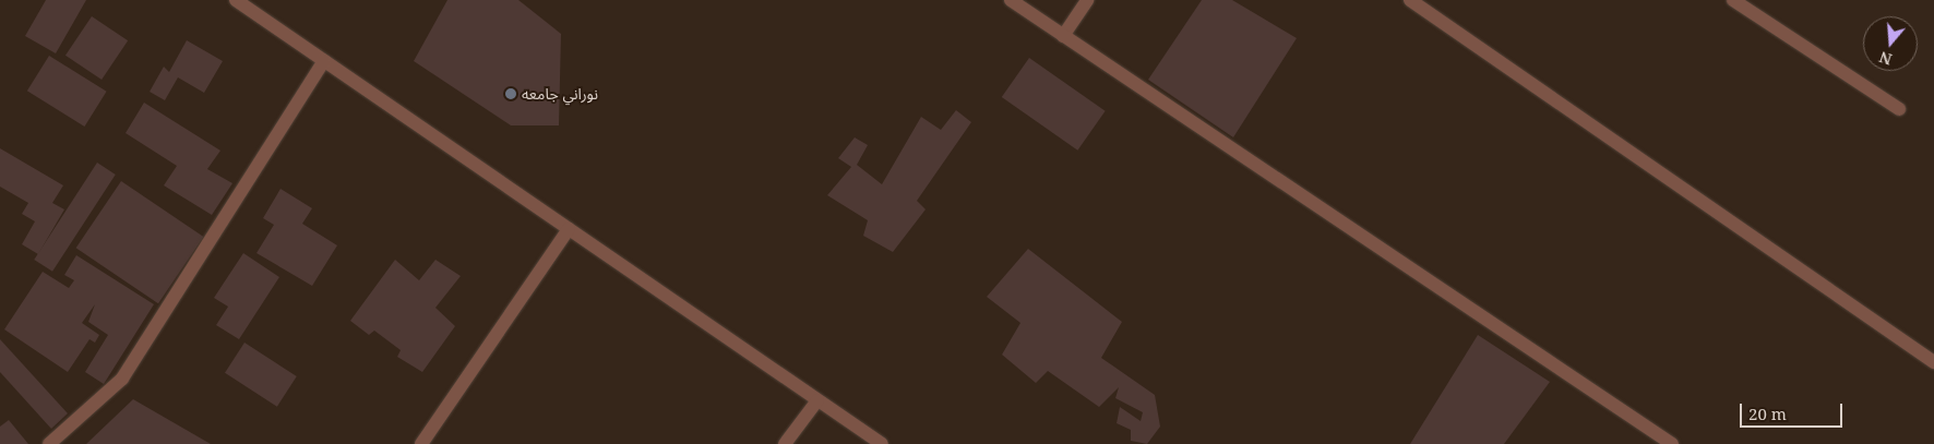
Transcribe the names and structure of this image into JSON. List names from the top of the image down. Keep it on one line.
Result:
{"places":["نوراني جامعه"],"scale_bar":"20 m","north":"bottom"}
